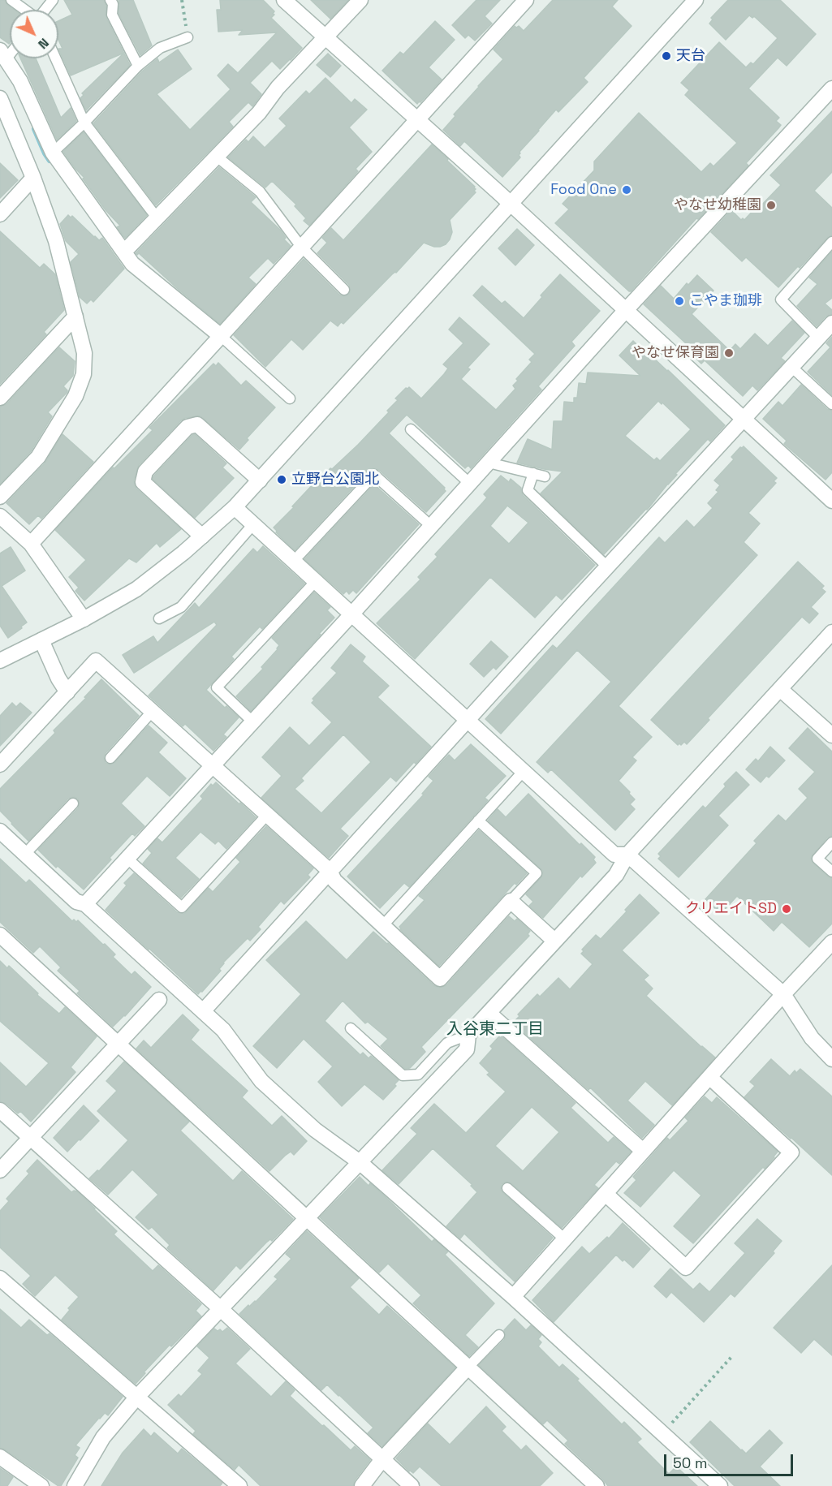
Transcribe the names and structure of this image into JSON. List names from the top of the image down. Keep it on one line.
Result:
{"districts":["入谷東二丁目"],"places":["天台","Food One","やなせ幼稚園","こやま珈琲","やなせ保育園","立野台公園北","クリエイトSD"],"scale_bar":"50 m","north":"bottom right"}
